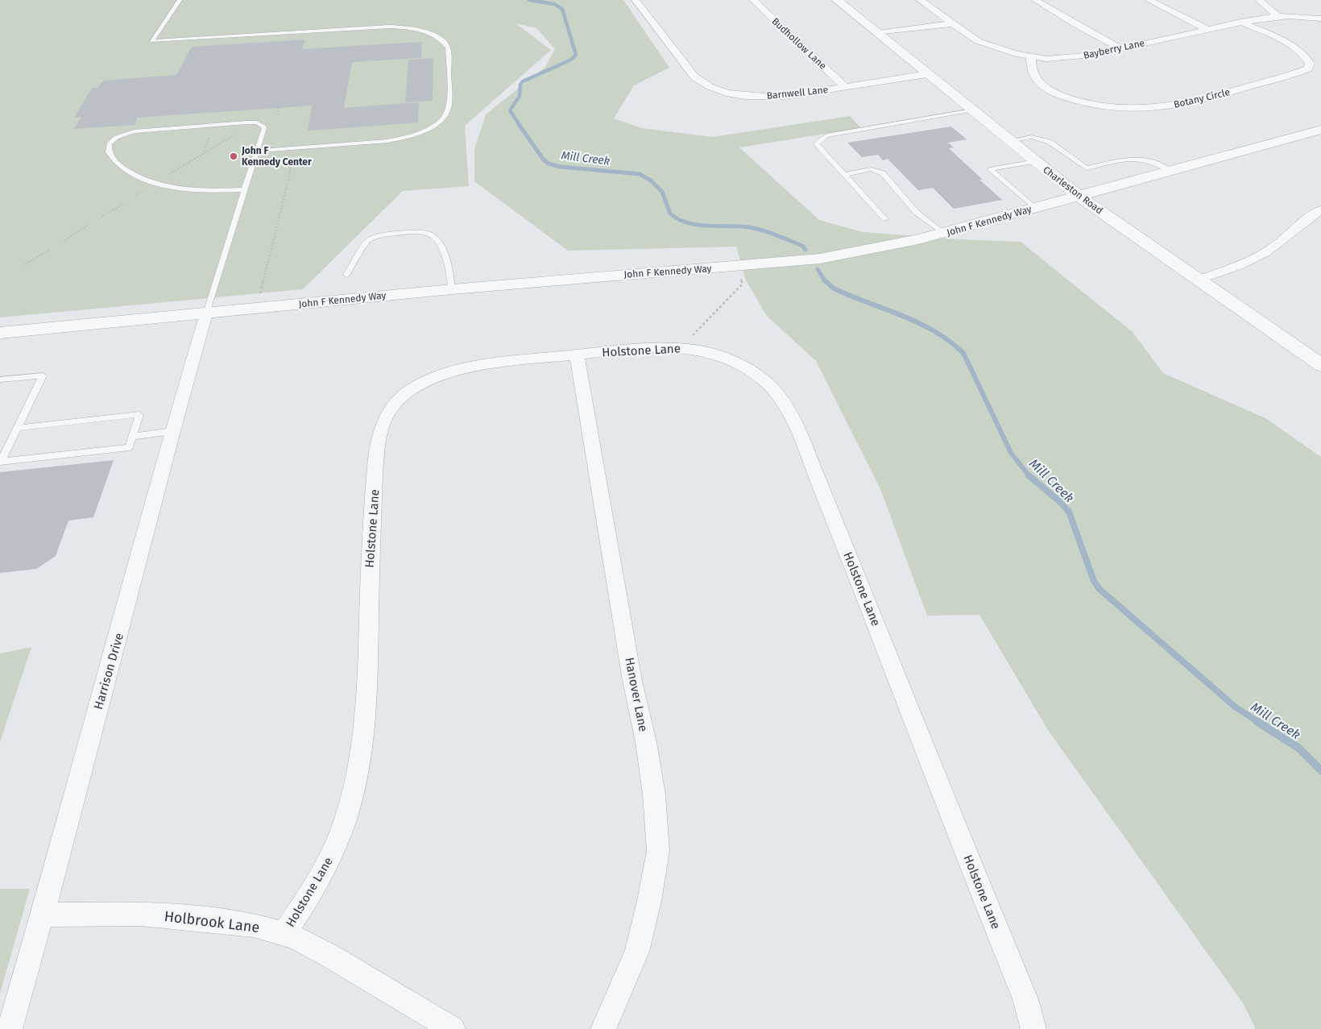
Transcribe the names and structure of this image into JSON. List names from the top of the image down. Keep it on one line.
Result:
{"streets":{"street":["Budhollow Lane","Bayberry Lane","Barnwell Lane","Botany Circle","Charleston Road","John F Kennedy Way","Holstone Lane","Harrison Drive","Hanover Lane","Holbrook Lane"]},"crossings":[["Budhollow Lane","Barnwell Lane"],["Bayberry Lane","Botany Circle"],["Barnwell Lane","Charleston Road"],["Charleston Road","John F Kennedy Way"],["John F Kennedy Way","Harrison Drive"],["Holstone Lane","Hanover Lane"],["Holstone Lane","Holbrook Lane"],["Harrison Drive","Holbrook Lane"]],"water":["Mill Creek"],"places":["John F Kennedy Center"]}
